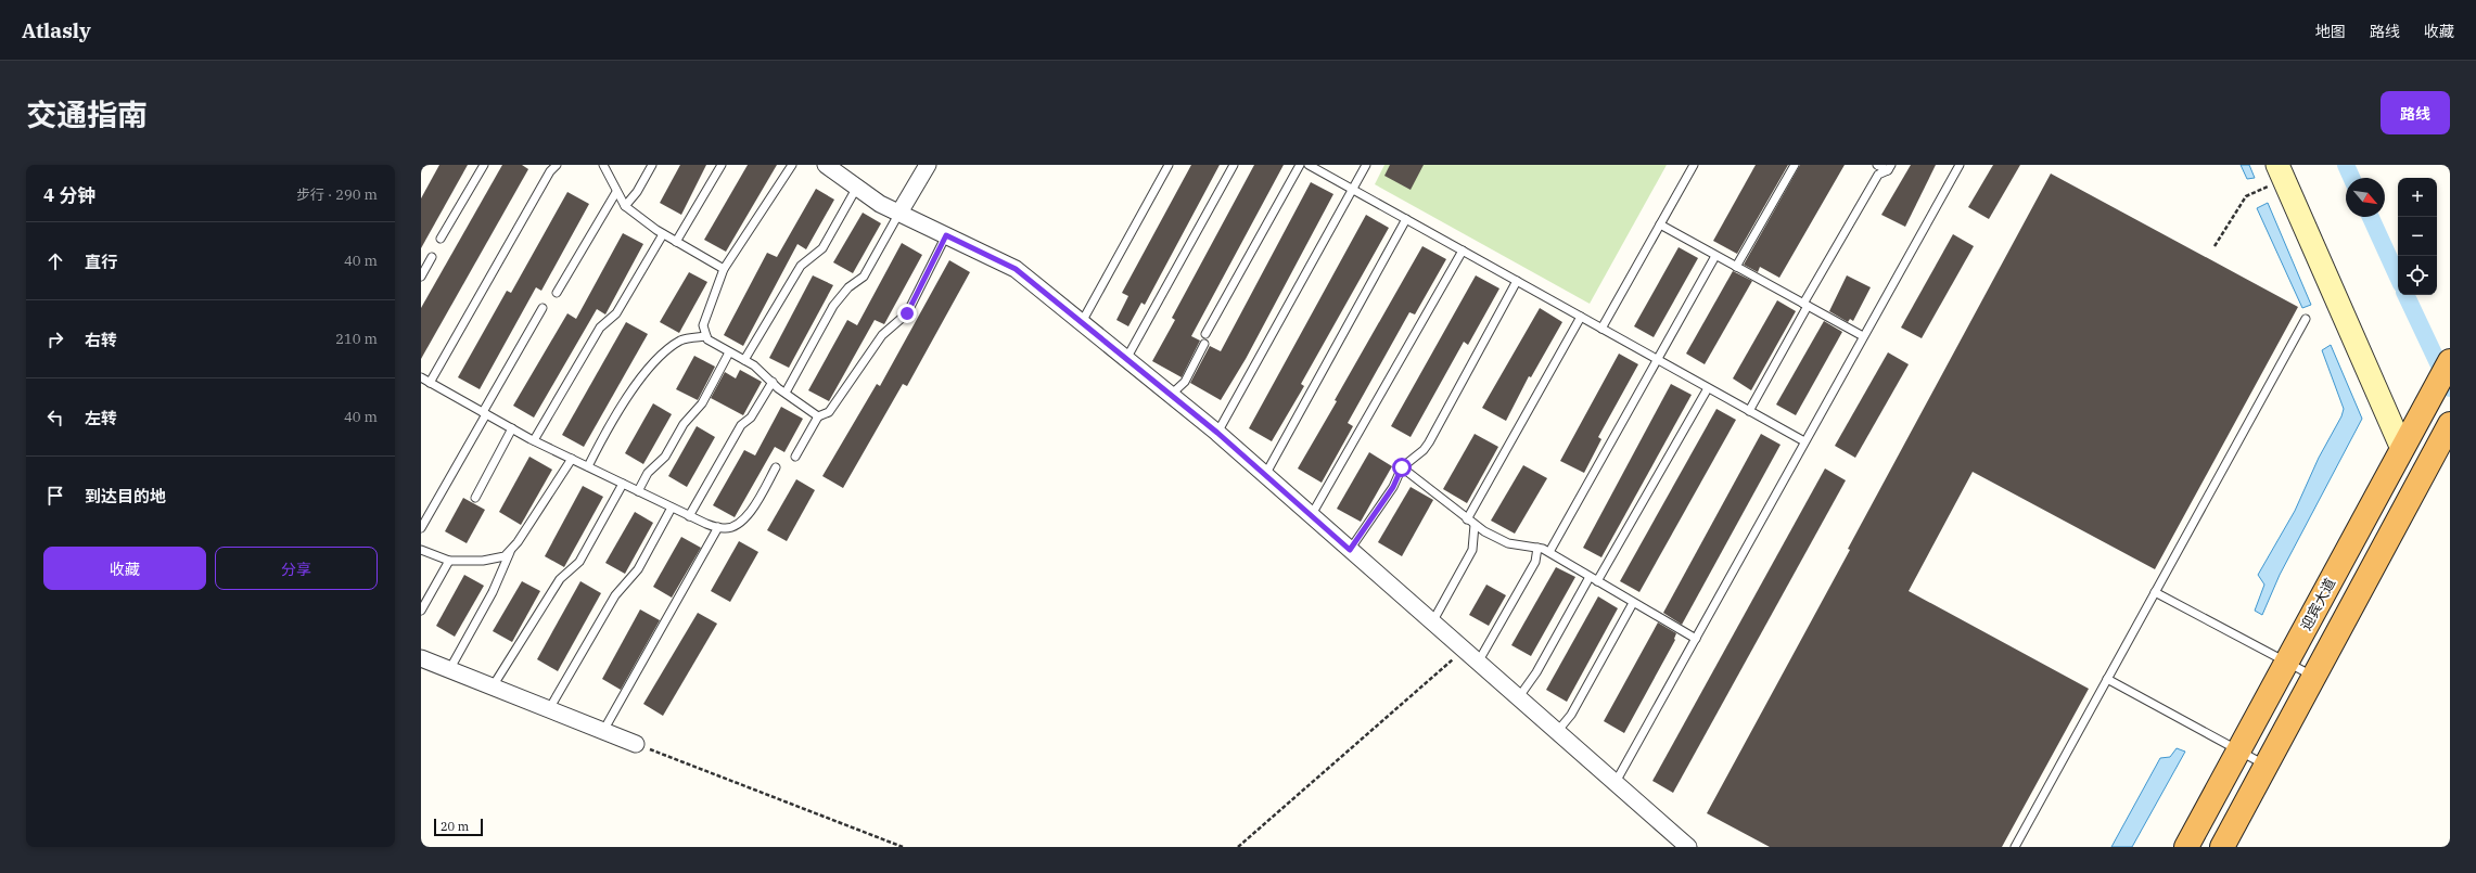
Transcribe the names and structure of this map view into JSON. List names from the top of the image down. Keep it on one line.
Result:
{"streets":{"highway":["迎宾大道"]},"scale_bar":"20 m","north":"bottom right","page":{"header":"Atlasly","nav":["地图","路线","收藏"],"title":"交通指南","buttons":["路线",["收藏","分享"]],"heading":["4 分钟","步行 · 290 m"],"map_buttons":["+","−"],"list":[["直行","40 m"],["右转","210 m"],["左转","40 m"],"到达目的地"],"scale":"20 m"}}
